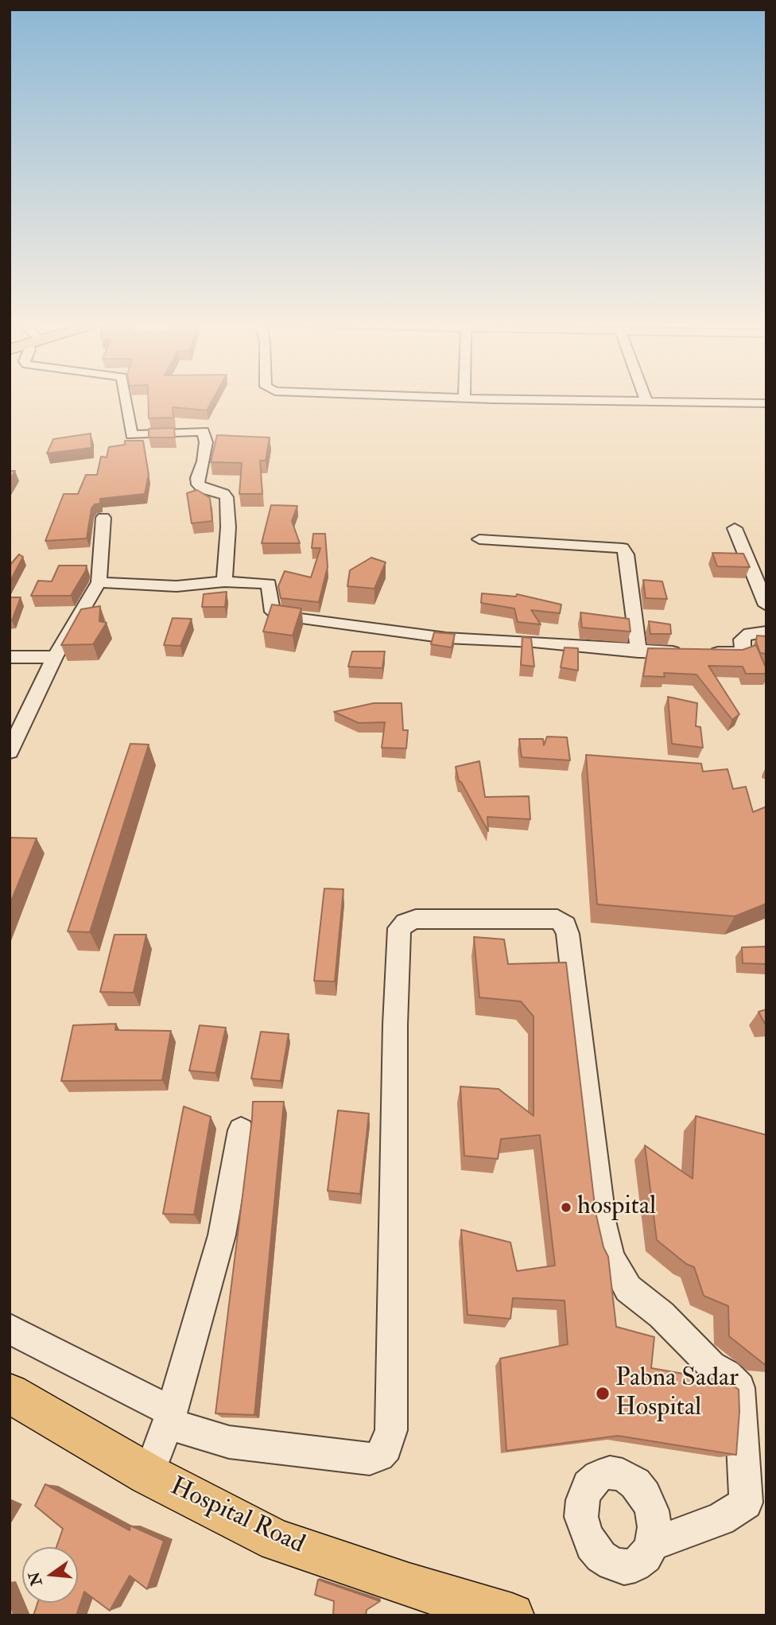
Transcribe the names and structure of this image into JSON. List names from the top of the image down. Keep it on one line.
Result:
{"streets":{"main road":["Hospital Road"]},"places":["hospital","Pabna Sadar Hospital"],"north":"left"}
